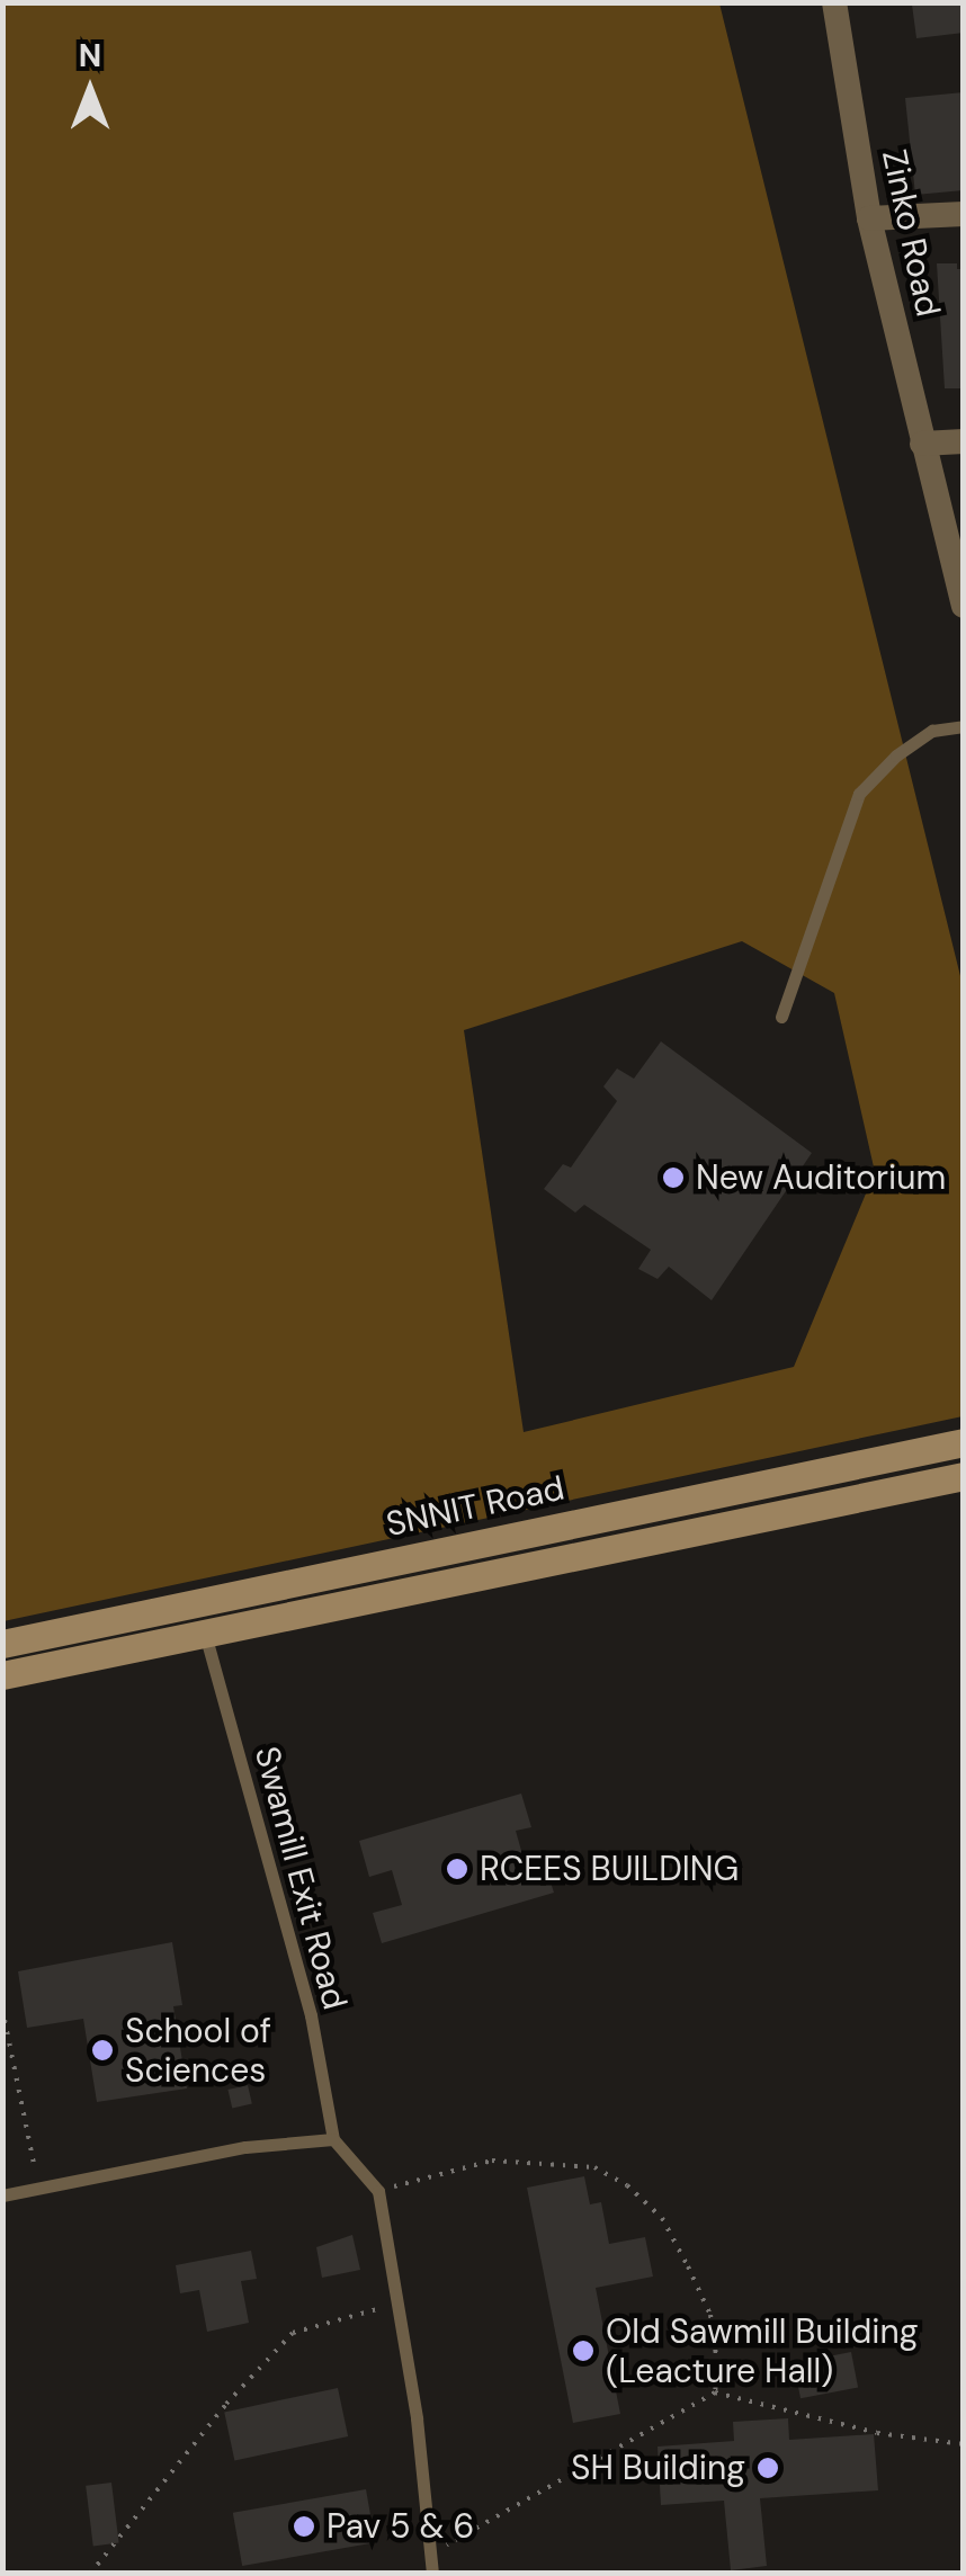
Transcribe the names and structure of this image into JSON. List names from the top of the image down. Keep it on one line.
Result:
{"streets":{"street":["Zinko Road","SNNIT Road"],"lane":["Swamill Exit Road"]},"crossings":[["SNNIT Road","Swamill Exit Road"]],"places":["New Auditorium","RCEES BUILDING","School of Sciences","Old Sawmill Building (Leacture Hall)","SH Building","Pav 5 & 6"],"north":"top"}
